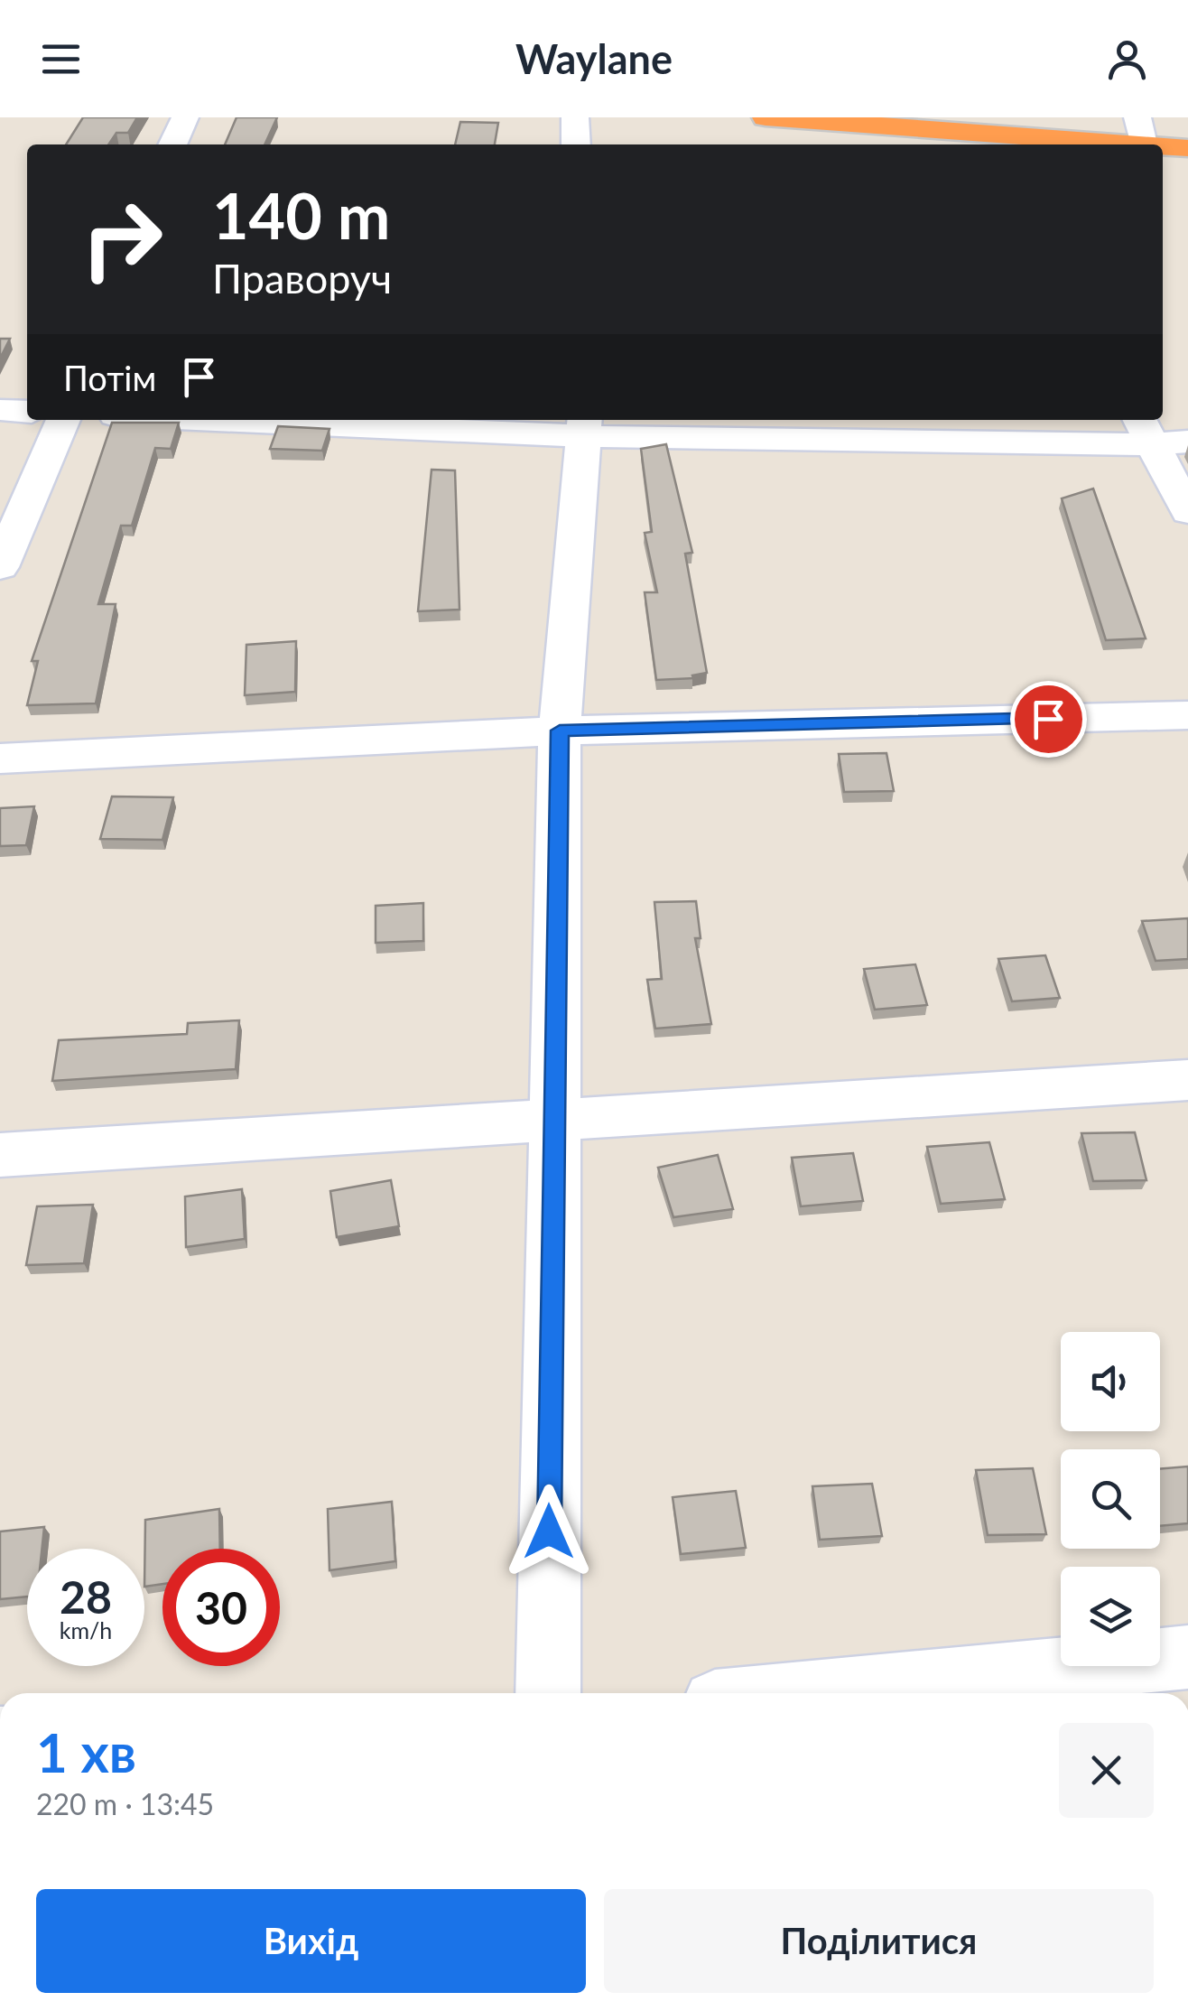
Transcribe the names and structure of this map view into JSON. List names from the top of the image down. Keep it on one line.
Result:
{"page":{"header":"Waylane","turn":["140 m","Праворуч"],"then":"Потім","speed":"28 km/h","limit":"30","heading":["1 хв","220 m · 13:45"],"buttons":["Вихід","Поділитися"]}}
